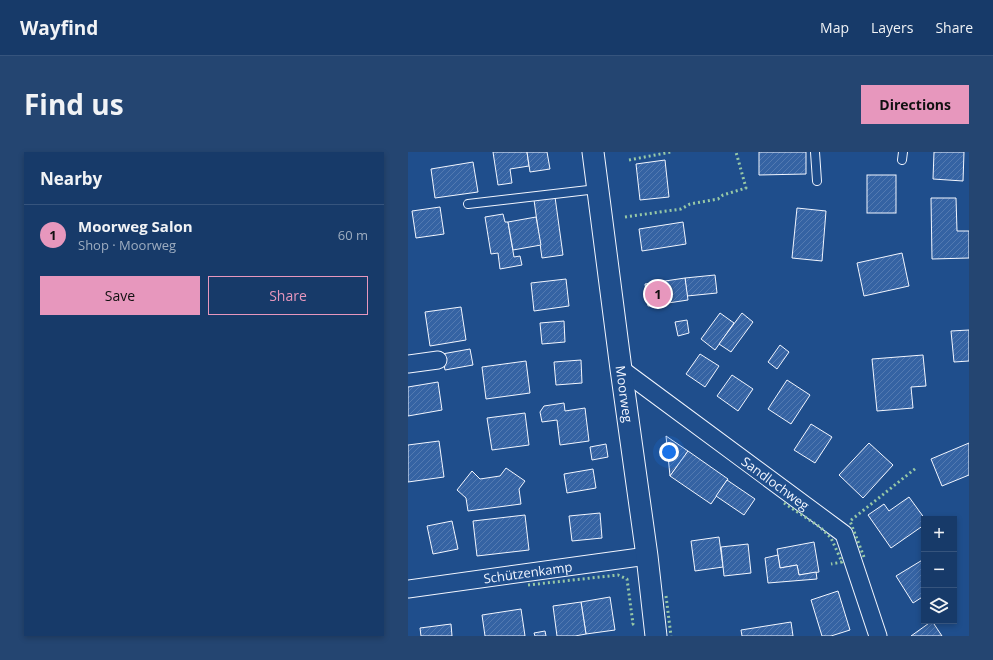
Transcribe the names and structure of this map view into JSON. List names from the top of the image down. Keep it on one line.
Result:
{"streets":{"street":["Moorweg","Sandlochweg","Schützenkamp"]},"crossings":[["Moorweg","Sandlochweg"],["Moorweg","Schützenkamp"]],"page":{"header":"Wayfind","nav":["Map","Layers","Share"],"title":"Find us","buttons":["Directions",["Save","Share"]],"heading":"Nearby","list":[{"mark":"1","name":"Moorweg Salon","note":"Shop · Moorweg","value":"60 m"}],"pins":"1","map_buttons":["+","−"]}}
